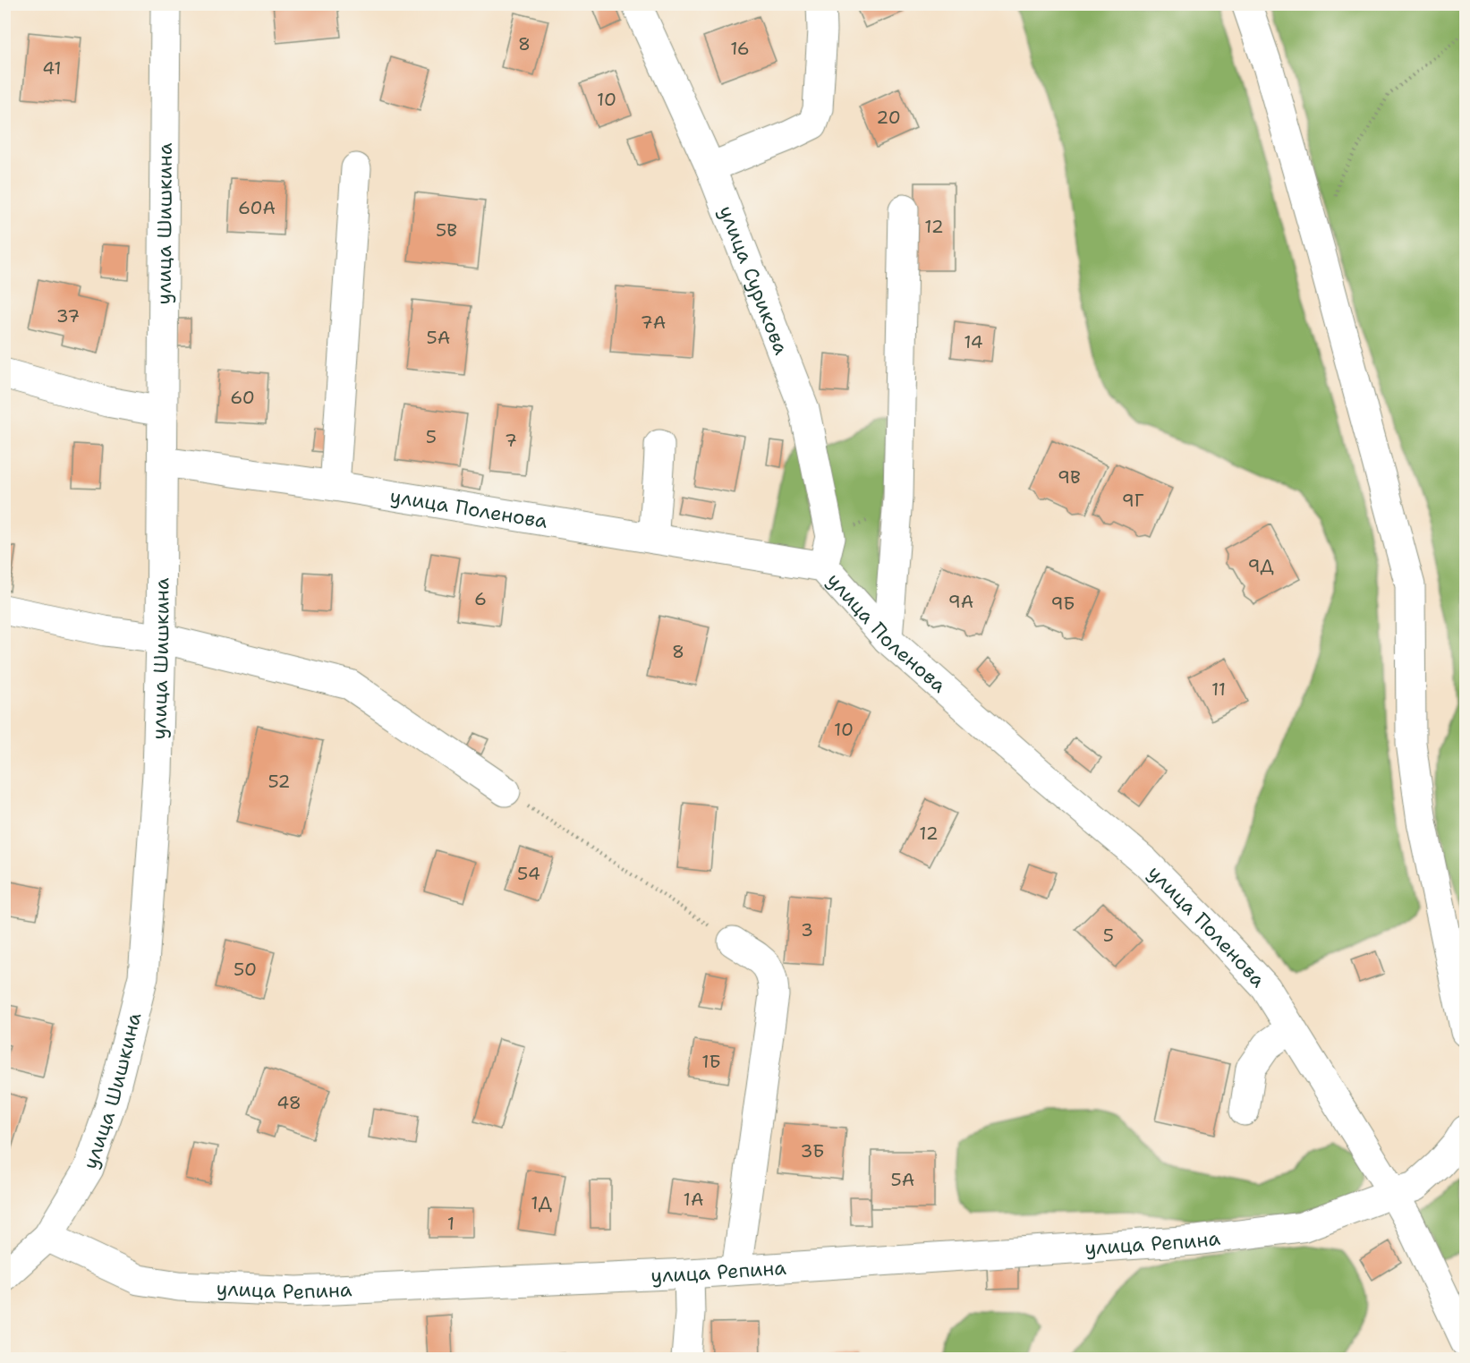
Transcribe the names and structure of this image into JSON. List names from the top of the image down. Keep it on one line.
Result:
{"streets":{"street":["улица Шишкина","улица Сурикова","улица Поленова","улица Репина"]},"crossings":[["улица Шишкина","улица Поленова"],["улица Шишкина","улица Репина"],["улица Сурикова","улица Поленова"],["улица Поленова","улица Репина"]],"house_numbers":["8","16","41","10","20","60А","12","5В","37","7А","5А","14","60","5","7","9В","9Г","9Д","6","9А","9Б","8","11","10","52","12","54","3","5","50","1Б","48","3Б","5А","1А","1Д","1"]}
